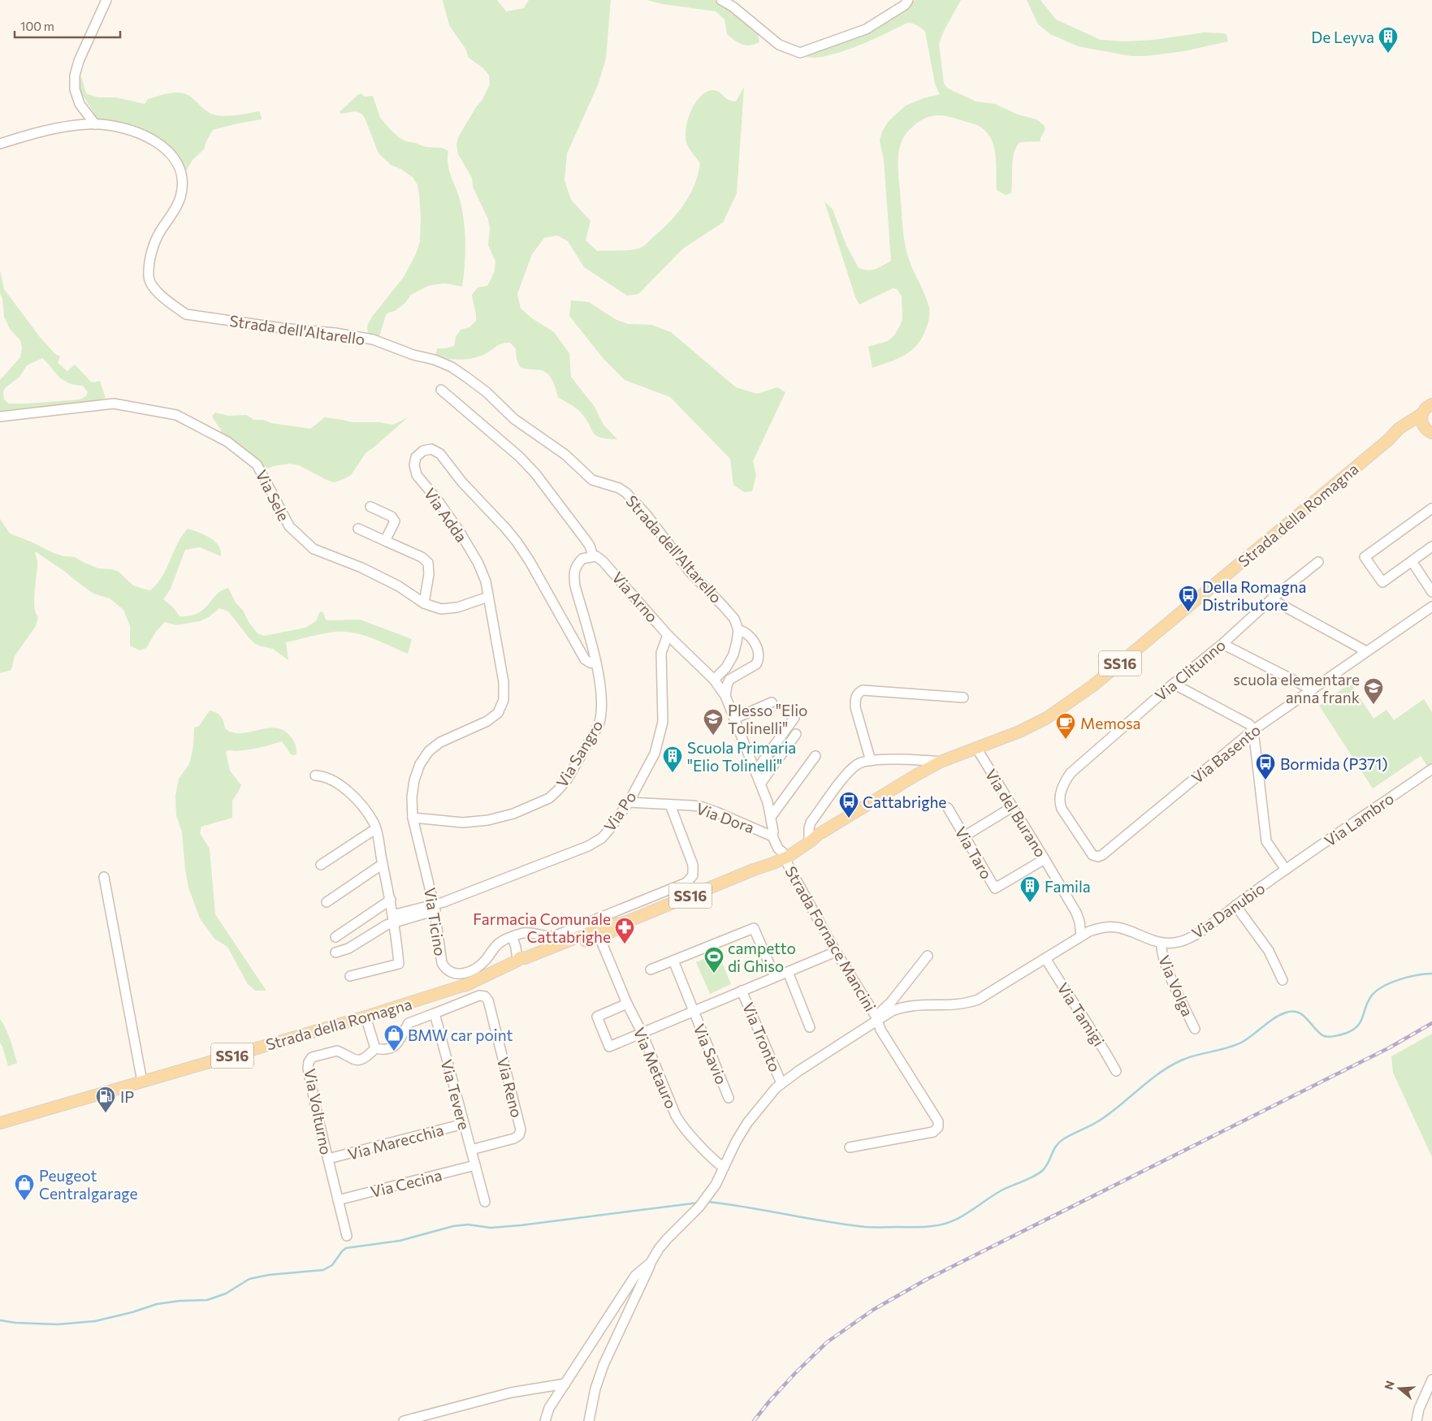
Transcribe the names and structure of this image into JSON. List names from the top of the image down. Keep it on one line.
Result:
{"streets":{"main road":["Strada della Romagna","SS16"],"street":["Strada dell'Altarello","Via Sele","Via Adda","Via Arno","Via Clitunno","Via Sangro","Via Basento","Via Po","Via del Burano","Via Dora","Via Lambro","Via Taro","Via Danubio","Via Ticino","Strada Fornace Mancini","Via Volga","Via Tamigi","Via Tronto","Via Savio","Via Metauro","Via Reno","Via Tevere","Via Volturno","Via Marecchia","Via Cecina"]},"crossings":[["Strada dell'Altarello","Via Arno"],["Via Sele","Via Adda"],["Via Adda","Via Sangro"],["Via Adda","Via Ticino"],["Strada della Romagna","SS16"],["Strada della Romagna","Via del Burano"],["Strada della Romagna","Strada Fornace Mancini"],["Strada della Romagna","Via Metauro"],["Via Arno","Via Sangro"],["Via Arno","Via Po"],["Via Arno","Via Dora"],["Via Clitunno","Via Basento"],["Via Sangro","Via Ticino"],["Via Po","Via Dora"],["Via Po","Via Ticino"],["Via del Burano","Via Taro"],["Via del Burano","Via Danubio"],["Via Lambro","Via Danubio"],["Via Danubio","Strada Fornace Mancini"],["Via Danubio","Via Volga"],["Via Danubio","Via Tamigi"],["Strada Fornace Mancini","Via Tronto"],["Strada Fornace Mancini","Via Metauro"],["Via Reno","Via Tevere"],["Via Tevere","Via Marecchia"],["Via Tevere","Via Cecina"],["Via Volturno","Via Marecchia"],["Via Volturno","Via Cecina"]],"places":{"building":["De Leyva","Scuola Primaria \"Elio Tolinelli\"","Famila"],"bus stop":["Della Romagna Distributore","Bormida (P371)","Cattabrighe"],"school or university":["scuola elementare anna frank","Plesso \"Elio Tolinelli\""],"cafe":["Memosa"],"pharmacy":["Farmacia Comunale Cattabrighe"],"sports":["campetto di Ghiso"],"shop":["BMW car point","Peugeot Centralgarage"],"fuel station":["IP"]},"scale_bar":"100 m","north":"left"}
